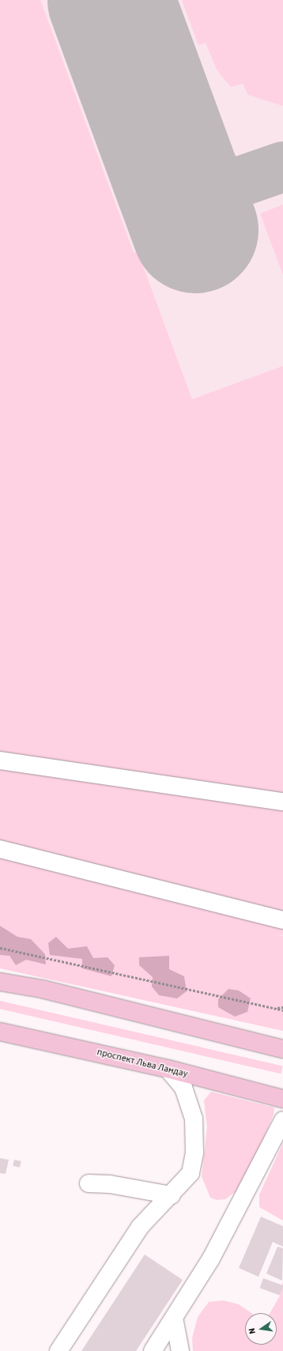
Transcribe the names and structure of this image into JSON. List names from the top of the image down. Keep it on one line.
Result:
{"streets":{"main road":["проспект Льва Ландау"]},"north":"left"}
